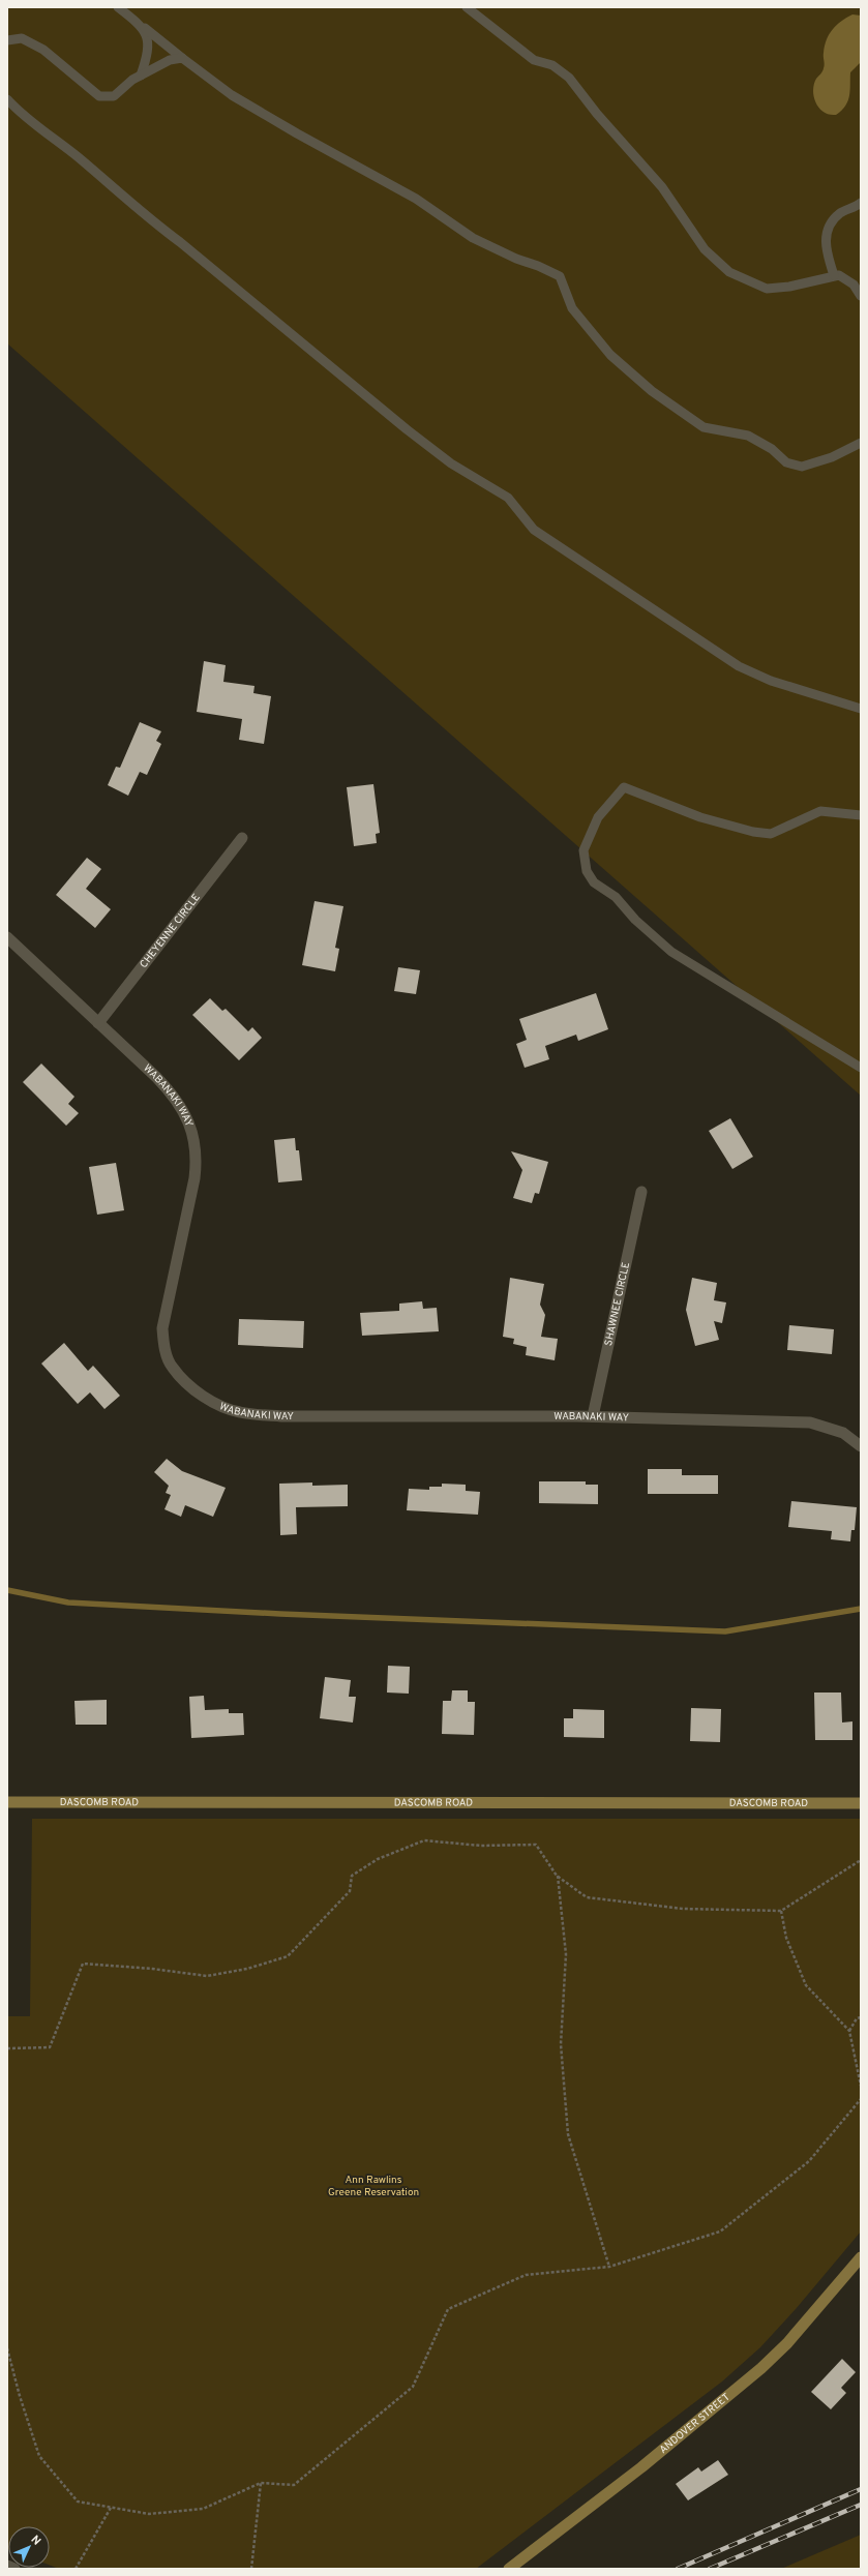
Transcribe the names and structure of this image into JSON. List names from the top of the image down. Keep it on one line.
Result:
{"streets":{"main road":["DASCOMB ROAD","ANDOVER STREET"],"street":["CHEYENNE CIRCLE","WABANAKI WAY","SHAWNEE CIRCLE"]},"crossings":[["CHEYENNE CIRCLE","WABANAKI WAY"],["WABANAKI WAY","SHAWNEE CIRCLE"]],"parks":["Ann Rawlins Greene Reservation"],"north":"top right"}
